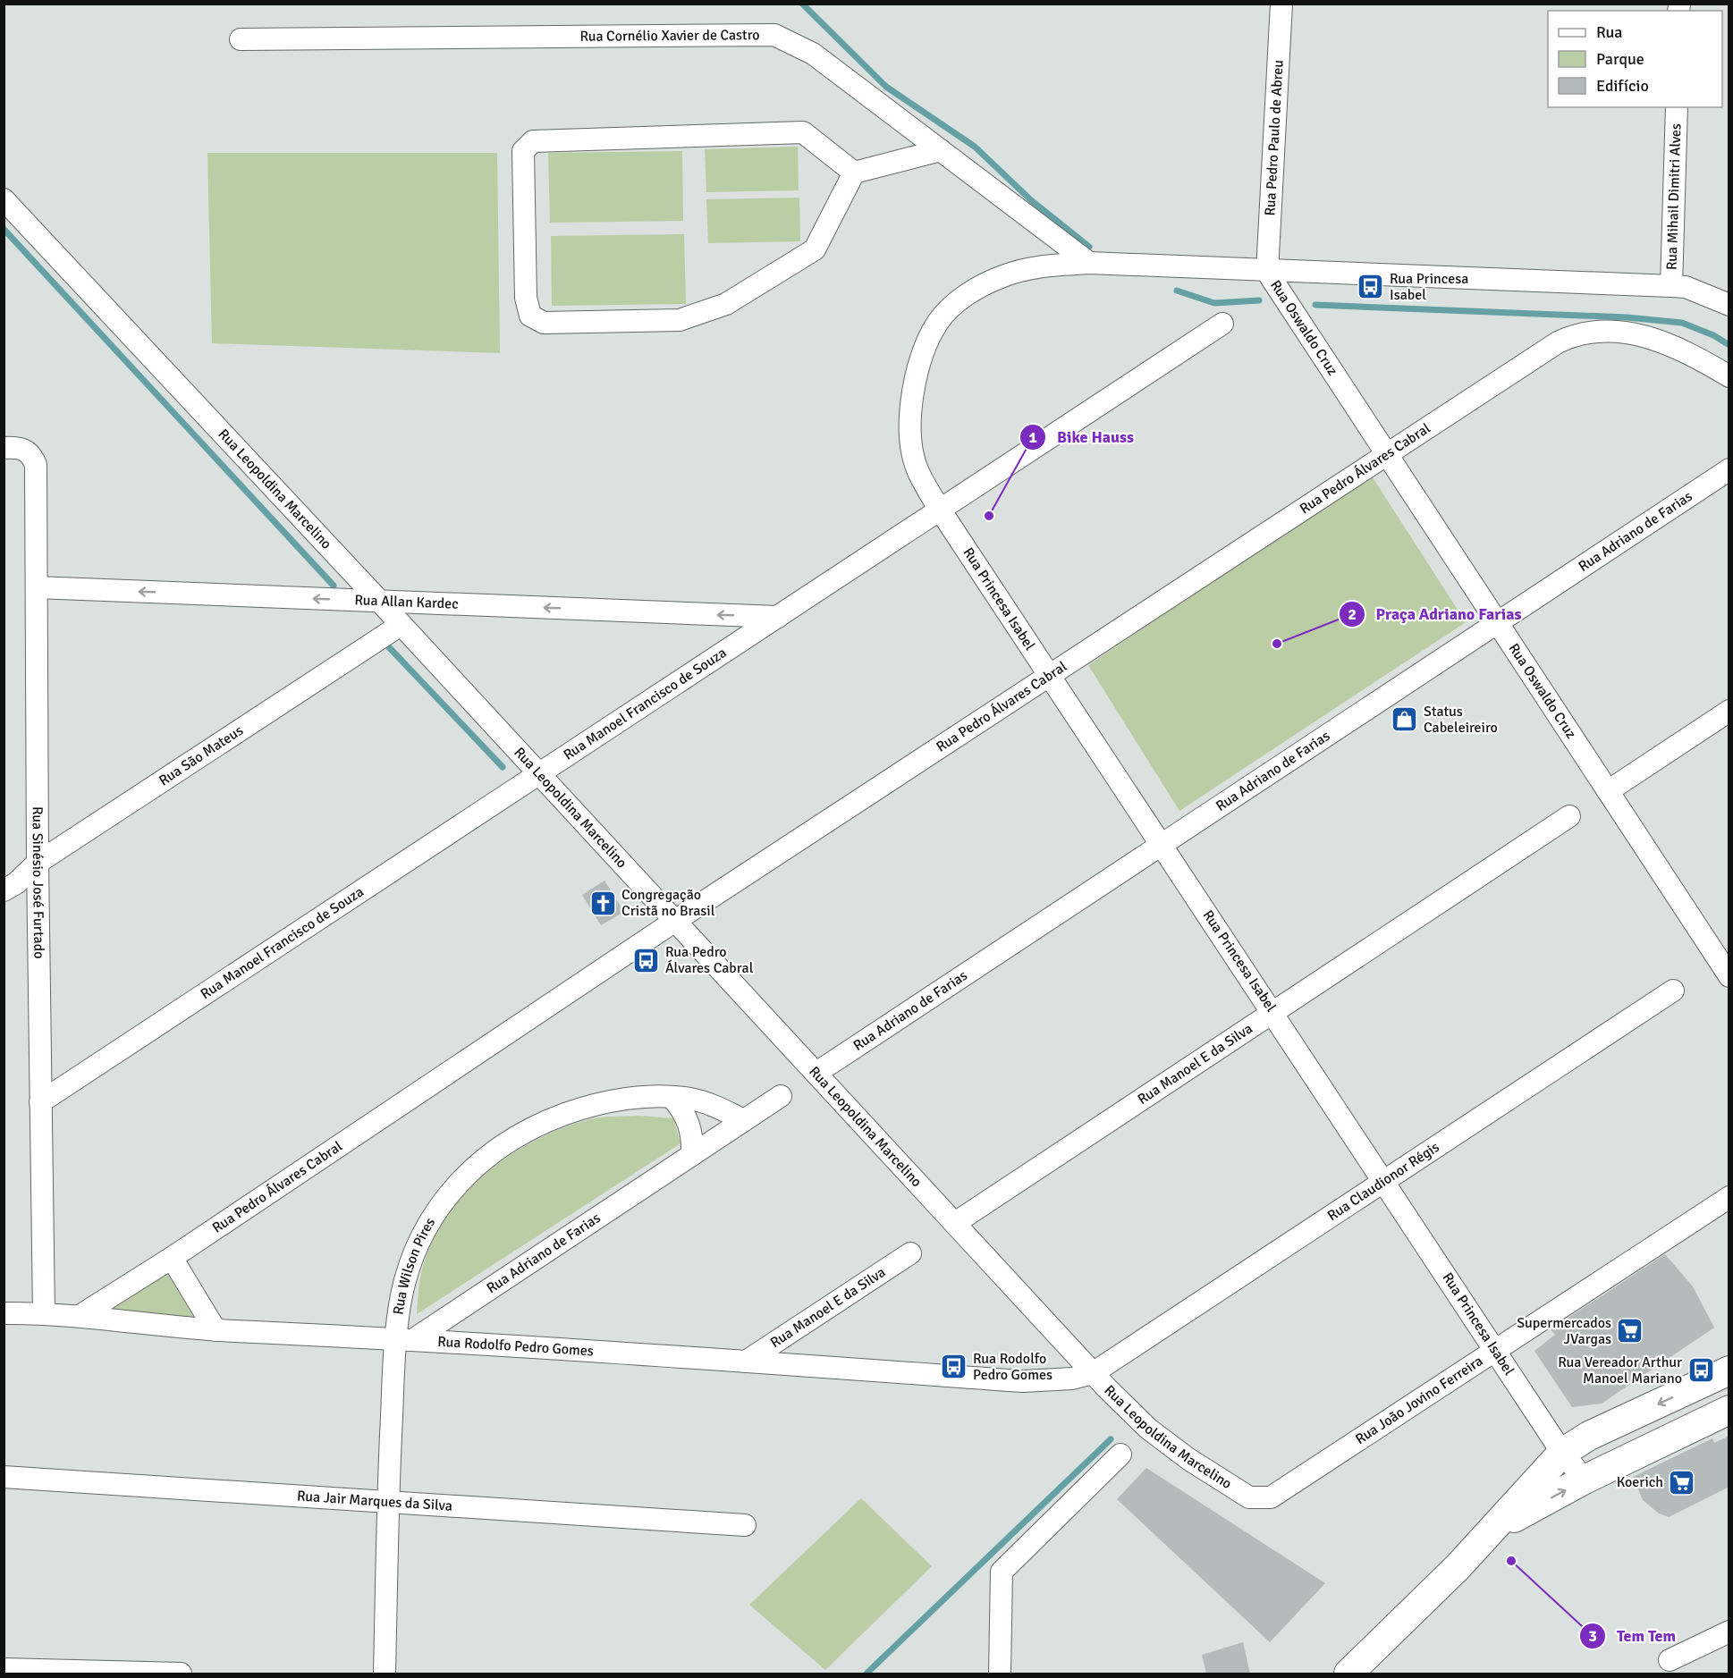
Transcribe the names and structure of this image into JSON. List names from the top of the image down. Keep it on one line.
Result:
{"streets":{"street":["Rua Cornélio Xavier de Castro","Rua Pedro Paulo de Abreu","Rua Mihail Dimitri Alves","Rua Oswaldo Cruz","Rua Pedro Álvares Cabral","Rua Leopoldina Marcelino","Rua Adriano de Farias","Rua Princesa Isabel","Rua Allan Kardec","Rua Manoel Francisco de Souza","Rua São Mateus","Rua Sinésio José Furtado","Rua Manoel E da Silva","Rua Claudionor Régis","Rua Wilson Pires","Rua Rodolfo Pedro Gomes","Rua João Jovino Ferreira","Rua Jair Marques da Silva"]},"crossings":[["Rua Cornélio Xavier de Castro","Rua Princesa Isabel"],["Rua Pedro Paulo de Abreu","Rua Oswaldo Cruz"],["Rua Pedro Paulo de Abreu","Rua Princesa Isabel"],["Rua Mihail Dimitri Alves","Rua Princesa Isabel"],["Rua Oswaldo Cruz","Rua Pedro Álvares Cabral"],["Rua Oswaldo Cruz","Rua Adriano de Farias"],["Rua Oswaldo Cruz","Rua Princesa Isabel"],["Rua Pedro Álvares Cabral","Rua Leopoldina Marcelino"],["Rua Pedro Álvares Cabral","Rua Princesa Isabel"],["Rua Pedro Álvares Cabral","Rua Rodolfo Pedro Gomes"],["Rua Leopoldina Marcelino","Rua Adriano de Farias"],["Rua Leopoldina Marcelino","Rua Allan Kardec"],["Rua Leopoldina Marcelino","Rua Manoel Francisco de Souza"],["Rua Leopoldina Marcelino","Rua São Mateus"],["Rua Leopoldina Marcelino","Rua Manoel E da Silva"],["Rua Leopoldina Marcelino","Rua Claudionor Régis"],["Rua Leopoldina Marcelino","Rua Rodolfo Pedro Gomes"],["Rua Leopoldina Marcelino","Rua João Jovino Ferreira"],["Rua Adriano de Farias","Rua Princesa Isabel"],["Rua Adriano de Farias","Rua Wilson Pires"],["Rua Adriano de Farias","Rua Rodolfo Pedro Gomes"],["Rua Princesa Isabel","Rua Manoel Francisco de Souza"],["Rua Princesa Isabel","Rua Manoel E da Silva"],["Rua Princesa Isabel","Rua Claudionor Régis"],["Rua Princesa Isabel","Rua João Jovino Ferreira"],["Rua Allan Kardec","Rua Manoel Francisco de Souza"],["Rua Allan Kardec","Rua Sinésio José Furtado"],["Rua Manoel Francisco de Souza","Rua Sinésio José Furtado"],["Rua São Mateus","Rua Sinésio José Furtado"],["Rua Sinésio José Furtado","Rua Rodolfo Pedro Gomes"],["Rua Manoel E da Silva","Rua Rodolfo Pedro Gomes"],["Rua Claudionor Régis","Rua Rodolfo Pedro Gomes"],["Rua Wilson Pires","Rua Rodolfo Pedro Gomes"],["Rua Wilson Pires","Rua Jair Marques da Silva"]],"one_way":["Rua Allan Kardec"],"places":{"bus stop":["Rua Princesa Isabel","Rua Pedro Álvares Cabral","Rua Rodolfo Pedro Gomes","Rua Vereador Arthur Manoel Mariano"],"other":["Bike Hauss","Praça Adriano Farias","Tem Tem"],"shop":["Status Cabeleireiro"],"church":["Congregação Cristã no Brasil"],"supermarket":["Supermercados JVargas","Koerich"]},"legend":["Rua","Parque","Edifício"]}
